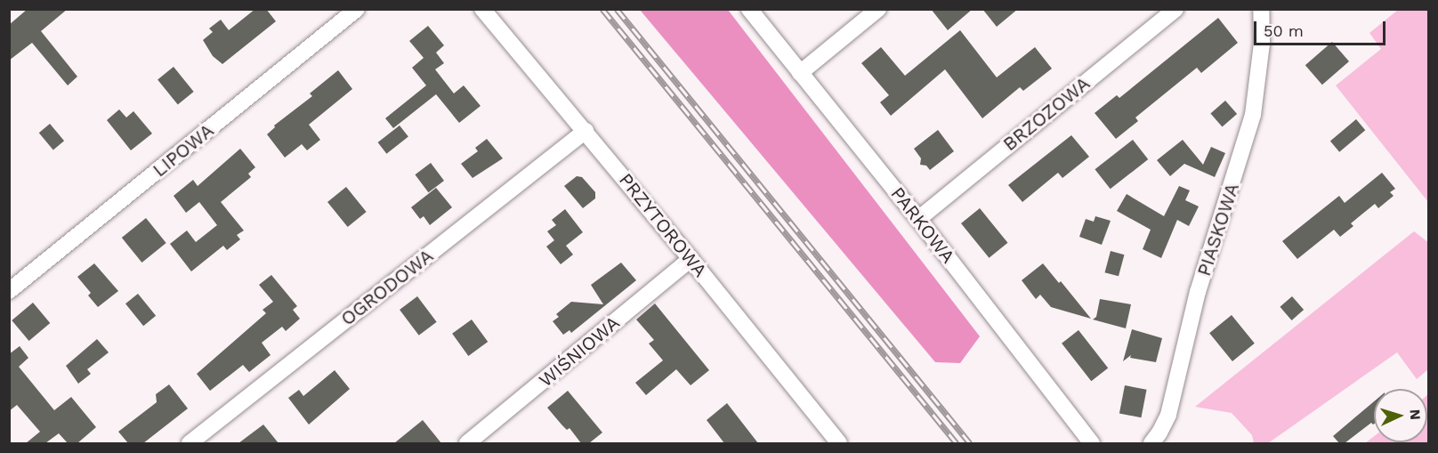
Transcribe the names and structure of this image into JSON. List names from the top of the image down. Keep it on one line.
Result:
{"streets":{"street":["BRZOZOWA","LIPOWA","PRZYTOROWA","PARKOWA","PIASKOWA","OGRODOWA","WIŚNIOWA"]},"crossings":[["BRZOZOWA","PARKOWA"],["PRZYTOROWA","OGRODOWA"],["PRZYTOROWA","WIŚNIOWA"]],"scale_bar":"50 m","north":"right"}
